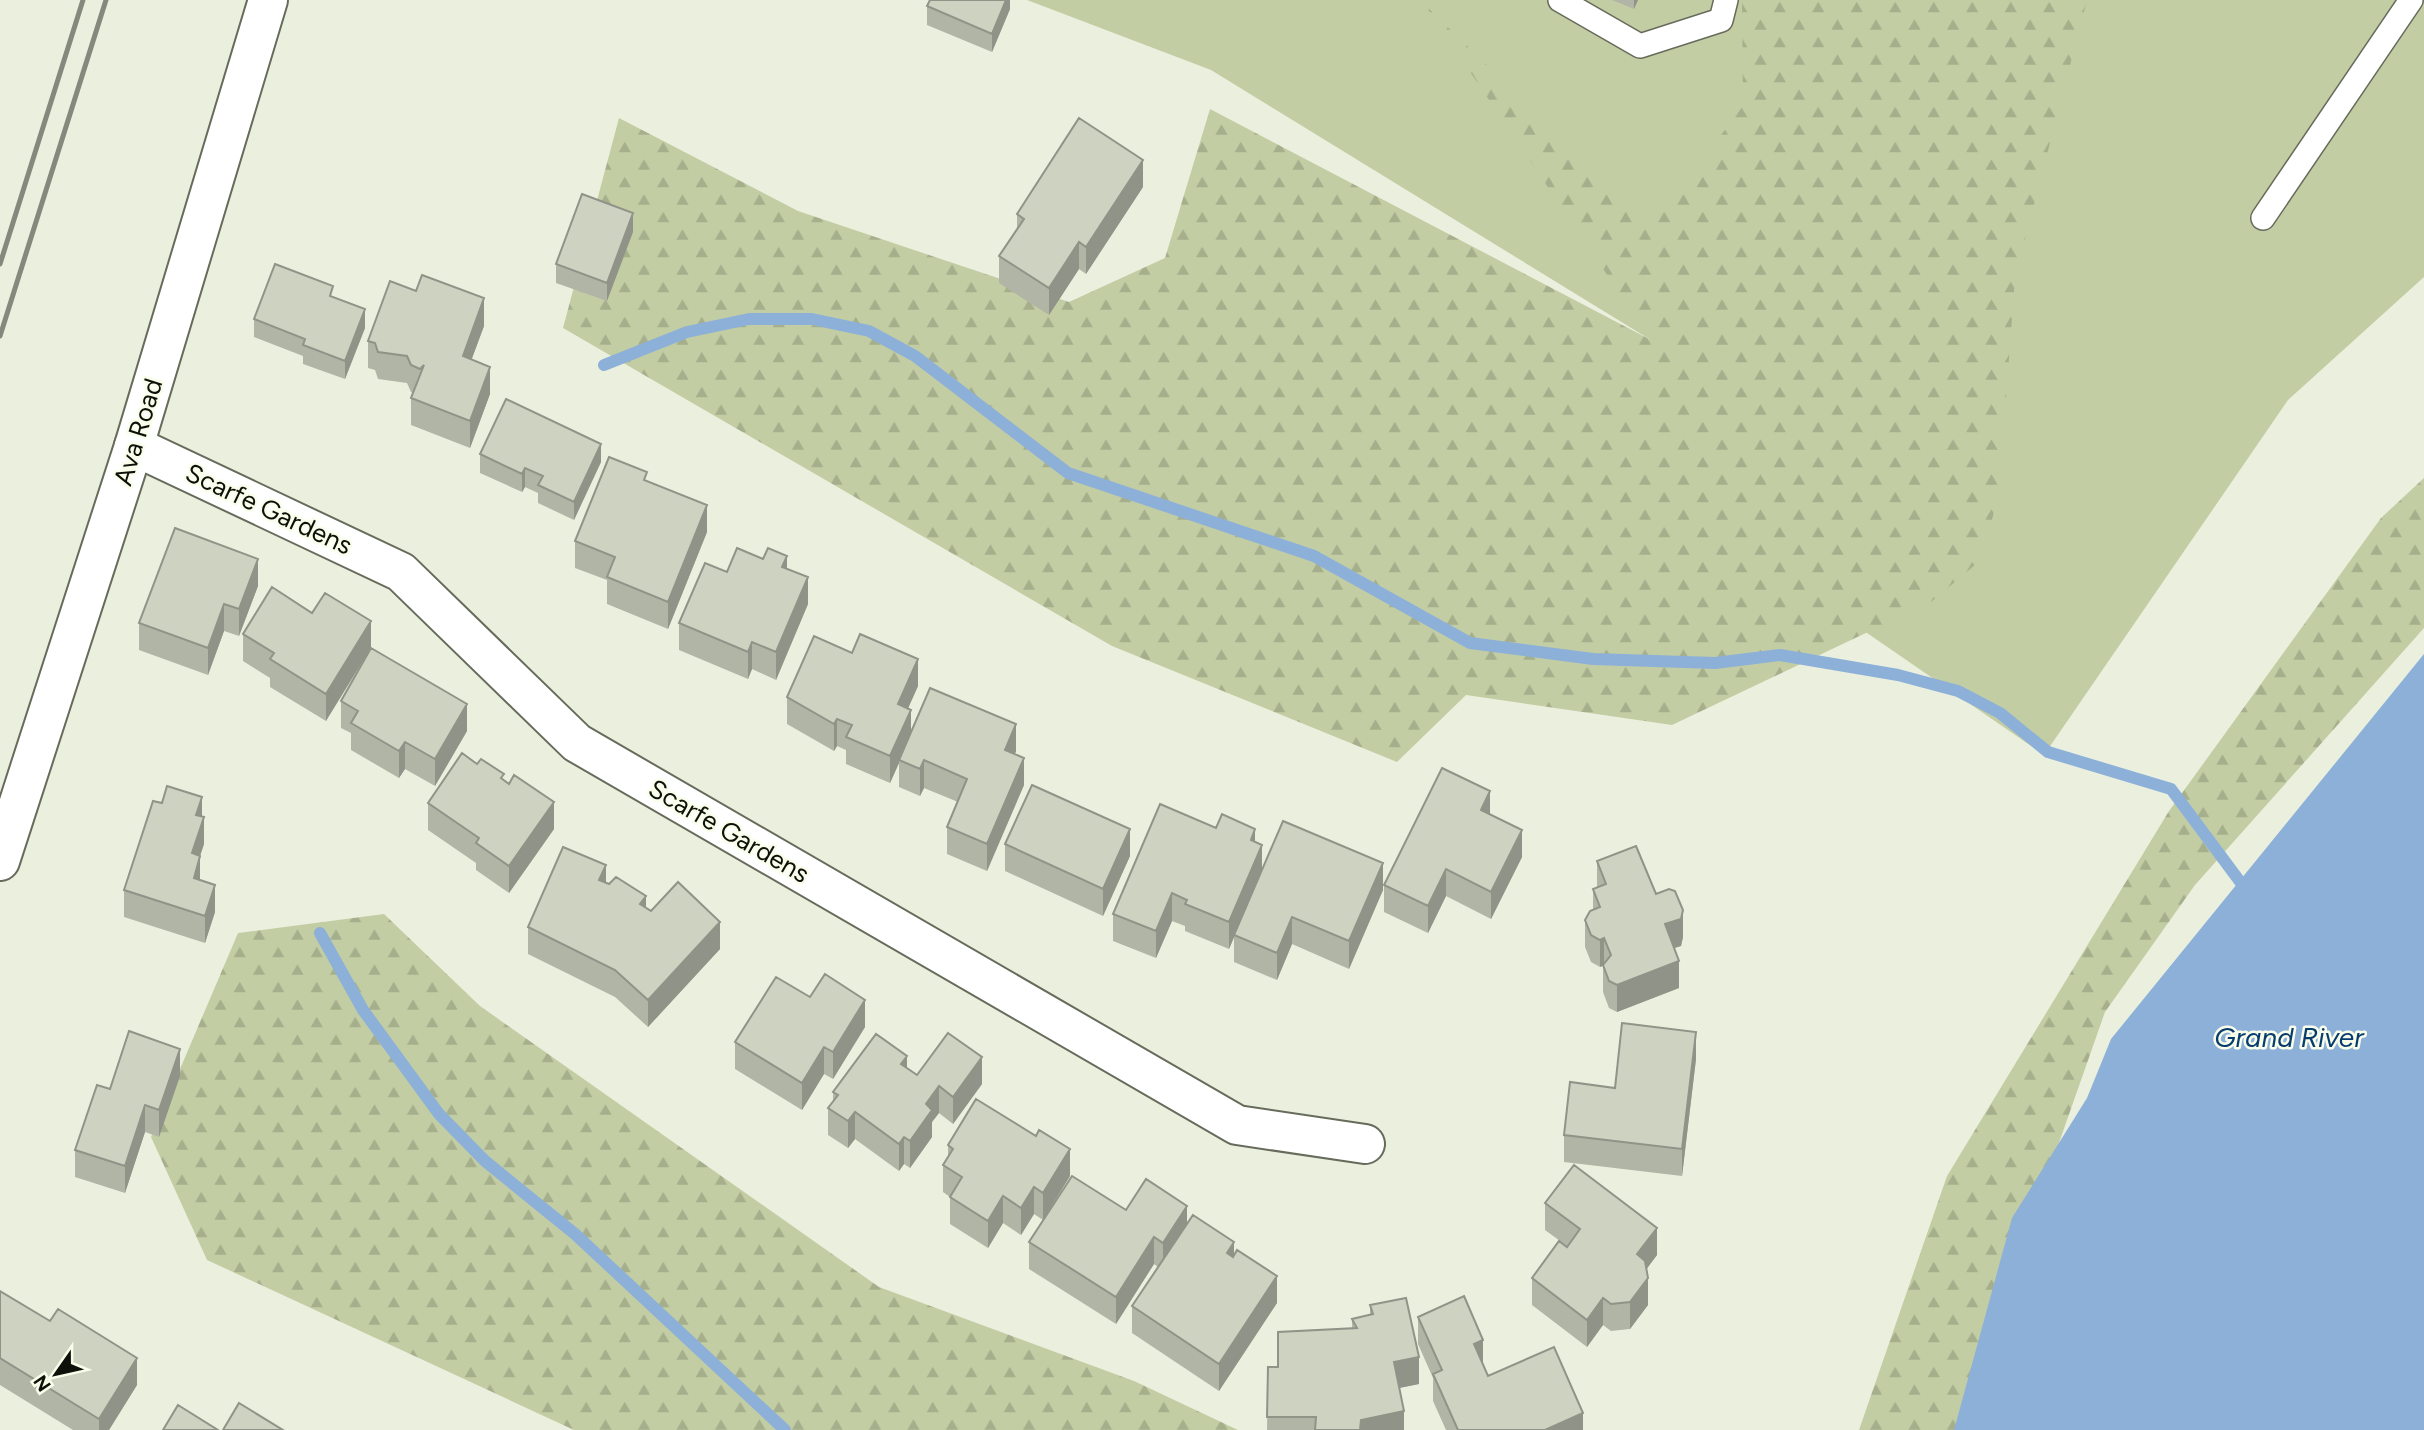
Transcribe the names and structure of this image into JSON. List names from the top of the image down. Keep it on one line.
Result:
{"streets":{"street":["Ava Road","Scarfe Gardens"]},"crossings":[["Ava Road","Scarfe Gardens"]],"water":["Grand River"],"north":"bottom left"}
